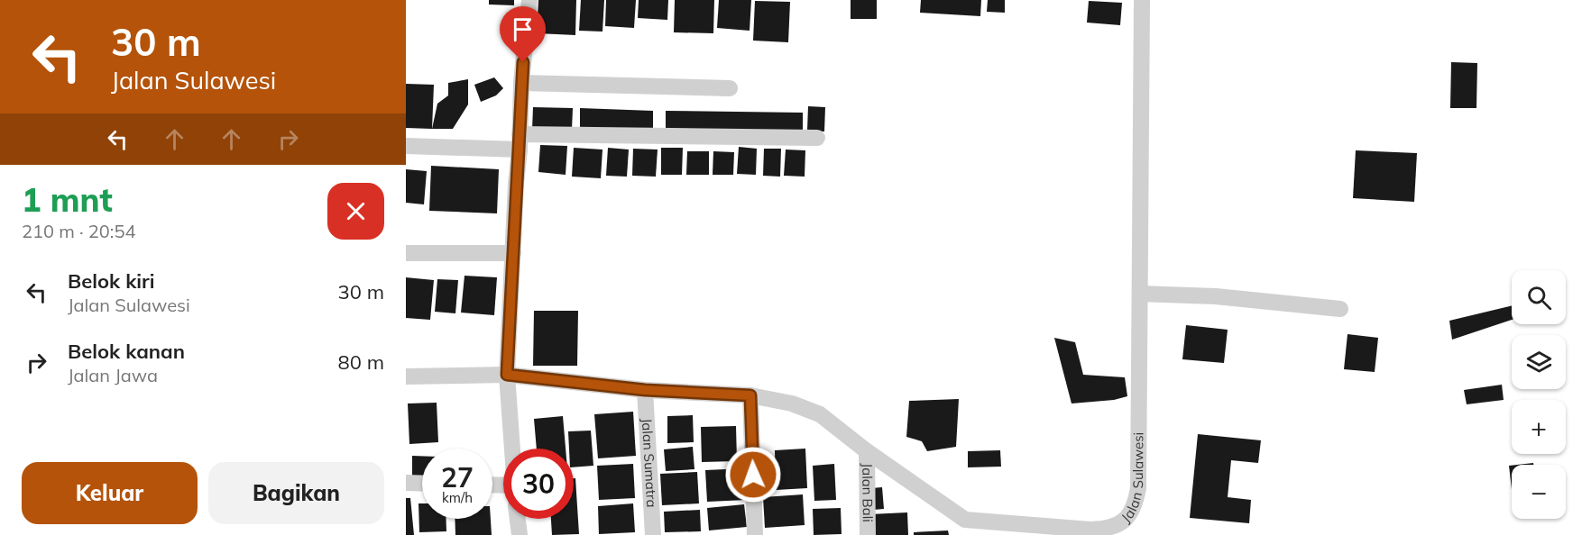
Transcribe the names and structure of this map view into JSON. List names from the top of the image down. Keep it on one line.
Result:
{"streets":{"street":["Jalan Sumatra","Jalan Sulawesi","Jalan Bali"]},"crossings":[["Jalan Sumatra","Jalan Sulawesi"],["Jalan Sulawesi","Jalan Bali"]],"page":{"turn":["30 m","Jalan Sulawesi"],"heading":["1 mnt","210 m · 20:54"],"list":[{"name":"Belok kiri","note":"Jalan Sulawesi","value":"30 m"},{"name":"Belok kanan","note":"Jalan Jawa","value":"80 m"}],"map_buttons":["+","−"],"speed":"27 km/h","limit":"30","buttons":["Keluar","Bagikan"]}}
